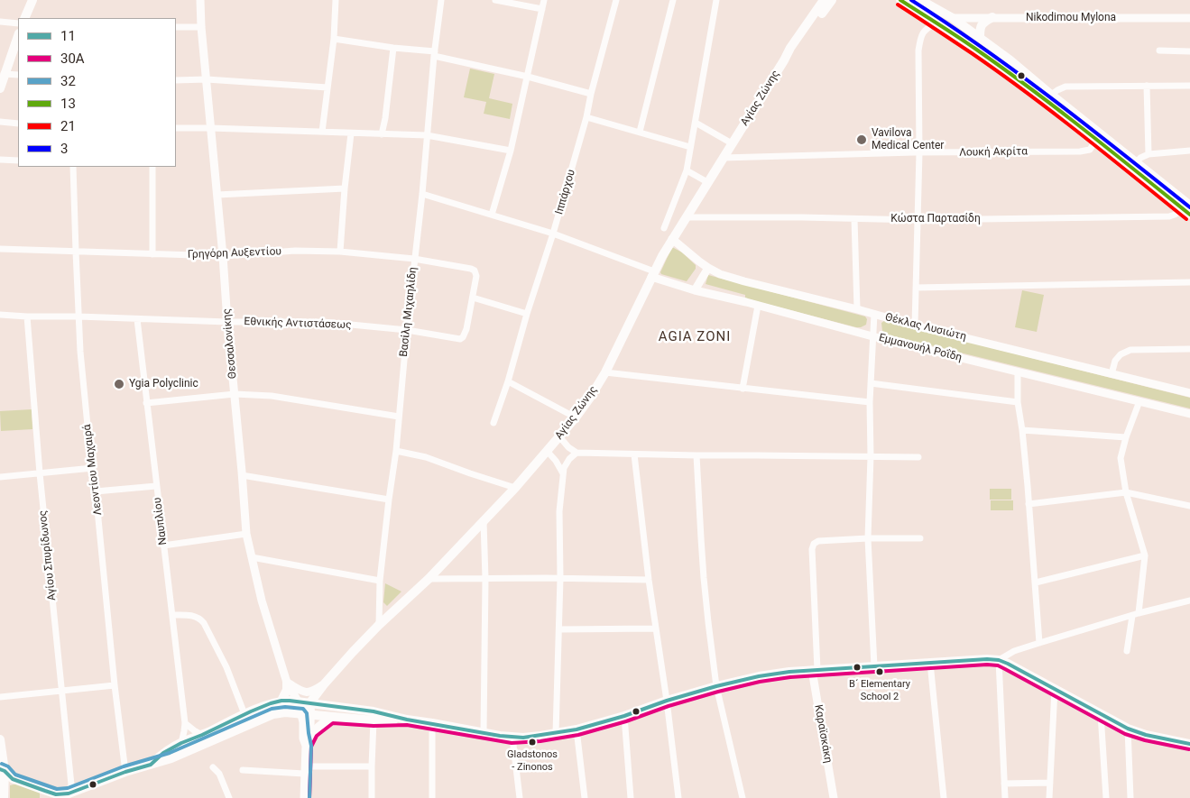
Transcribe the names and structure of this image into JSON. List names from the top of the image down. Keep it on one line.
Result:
{"streets":{"main road":["Αγίας Ζώνης"],"street":["Nikodimou Mylona","Λουκή Ακρίτα","Ιππάρχου","Κώστα Παρτασίδη","Γρηγόρη Αυξεντίου","Βασίλη Μιχαηλίδη","Εθνικής Αντιστάσεως","Θέκλας Λυσιώτη","Θεσσαλονίκης","Εμμανουήλ Ροΐδη","Λεοντίου Μαχαιρά","Ναυπλίου","Αγίου Σπυρίδωνος","Καραϊσκάκη"]},"crossings":[["Αγίας Ζώνης","Λουκή Ακρίτα"],["Αγίας Ζώνης","Κώστα Παρτασίδη"],["Αγίας Ζώνης","Βασίλη Μιχαηλίδη"],["Αγίας Ζώνης","Θέκλας Λυσιώτη"],["Αγίας Ζώνης","Θεσσαλονίκης"],["Αγίας Ζώνης","Εμμανουήλ Ροΐδη"],["Γρηγόρη Αυξεντίου","Βασίλη Μιχαηλίδη"],["Γρηγόρη Αυξεντίου","Εθνικής Αντιστάσεως"],["Γρηγόρη Αυξεντίου","Θεσσαλονίκης"],["Γρηγόρη Αυξεντίου","Λεοντίου Μαχαιρά"],["Βασίλη Μιχαηλίδη","Εθνικής Αντιστάσεως"],["Εθνικής Αντιστάσεως","Θεσσαλονίκης"],["Εθνικής Αντιστάσεως","Λεοντίου Μαχαιρά"],["Εθνικής Αντιστάσεως","Ναυπλίου"],["Εθνικής Αντιστάσεως","Αγίου Σπυρίδωνος"]],"districts":["AGIA ZONI"],"places":["Vavilova Medical Center","Ygia Polyclinic","B´ Elementary School 2","Gladstonos - Zinonos"],"lines":["transit line 13","transit line 3","transit line 21","transit line 11","transit line 30A","transit line 32"],"legend":["11","30A","32","13","21","3"]}
